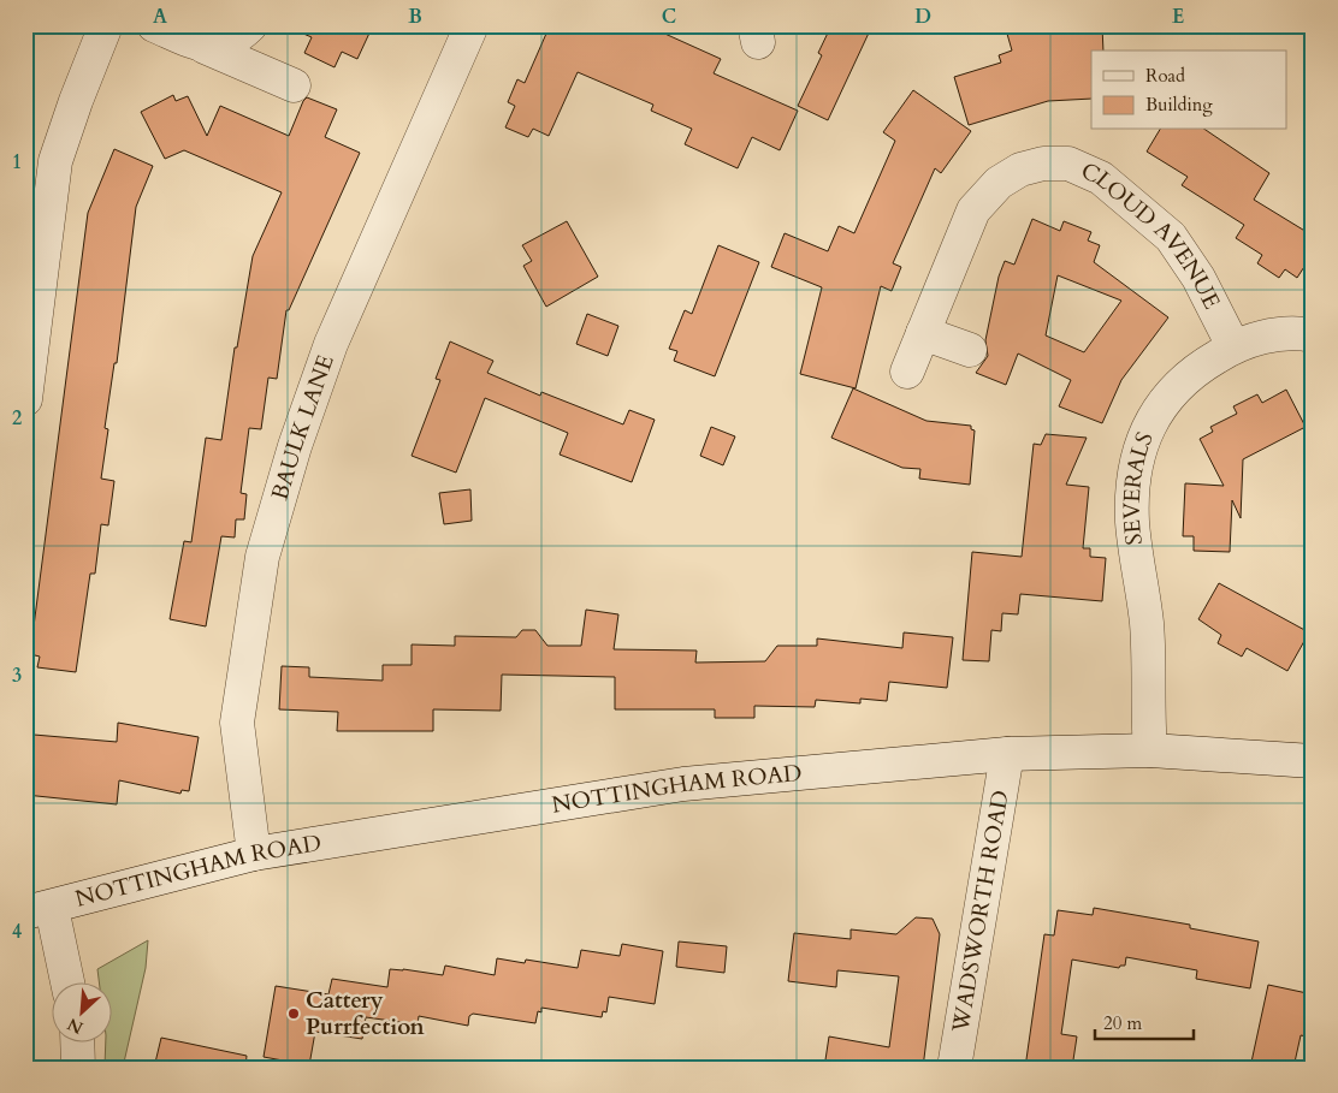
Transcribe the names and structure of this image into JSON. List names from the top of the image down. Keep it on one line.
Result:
{"streets":{"street":["CLOUD AVENUE","BAULK LANE","SEVERALS","NOTTINGHAM ROAD","WADSWORTH ROAD"]},"crossings":[["CLOUD AVENUE","SEVERALS"],["BAULK LANE","NOTTINGHAM ROAD"],["SEVERALS","NOTTINGHAM ROAD"],["NOTTINGHAM ROAD","WADSWORTH ROAD"]],"places":["Cattery Purrfection"],"legend":["Road","Building"],"scale_bar":"20 m","north":"bottom left","grid":{"columns":["A","B","C","D","E"],"rows":["1","2","3","4"]}}
